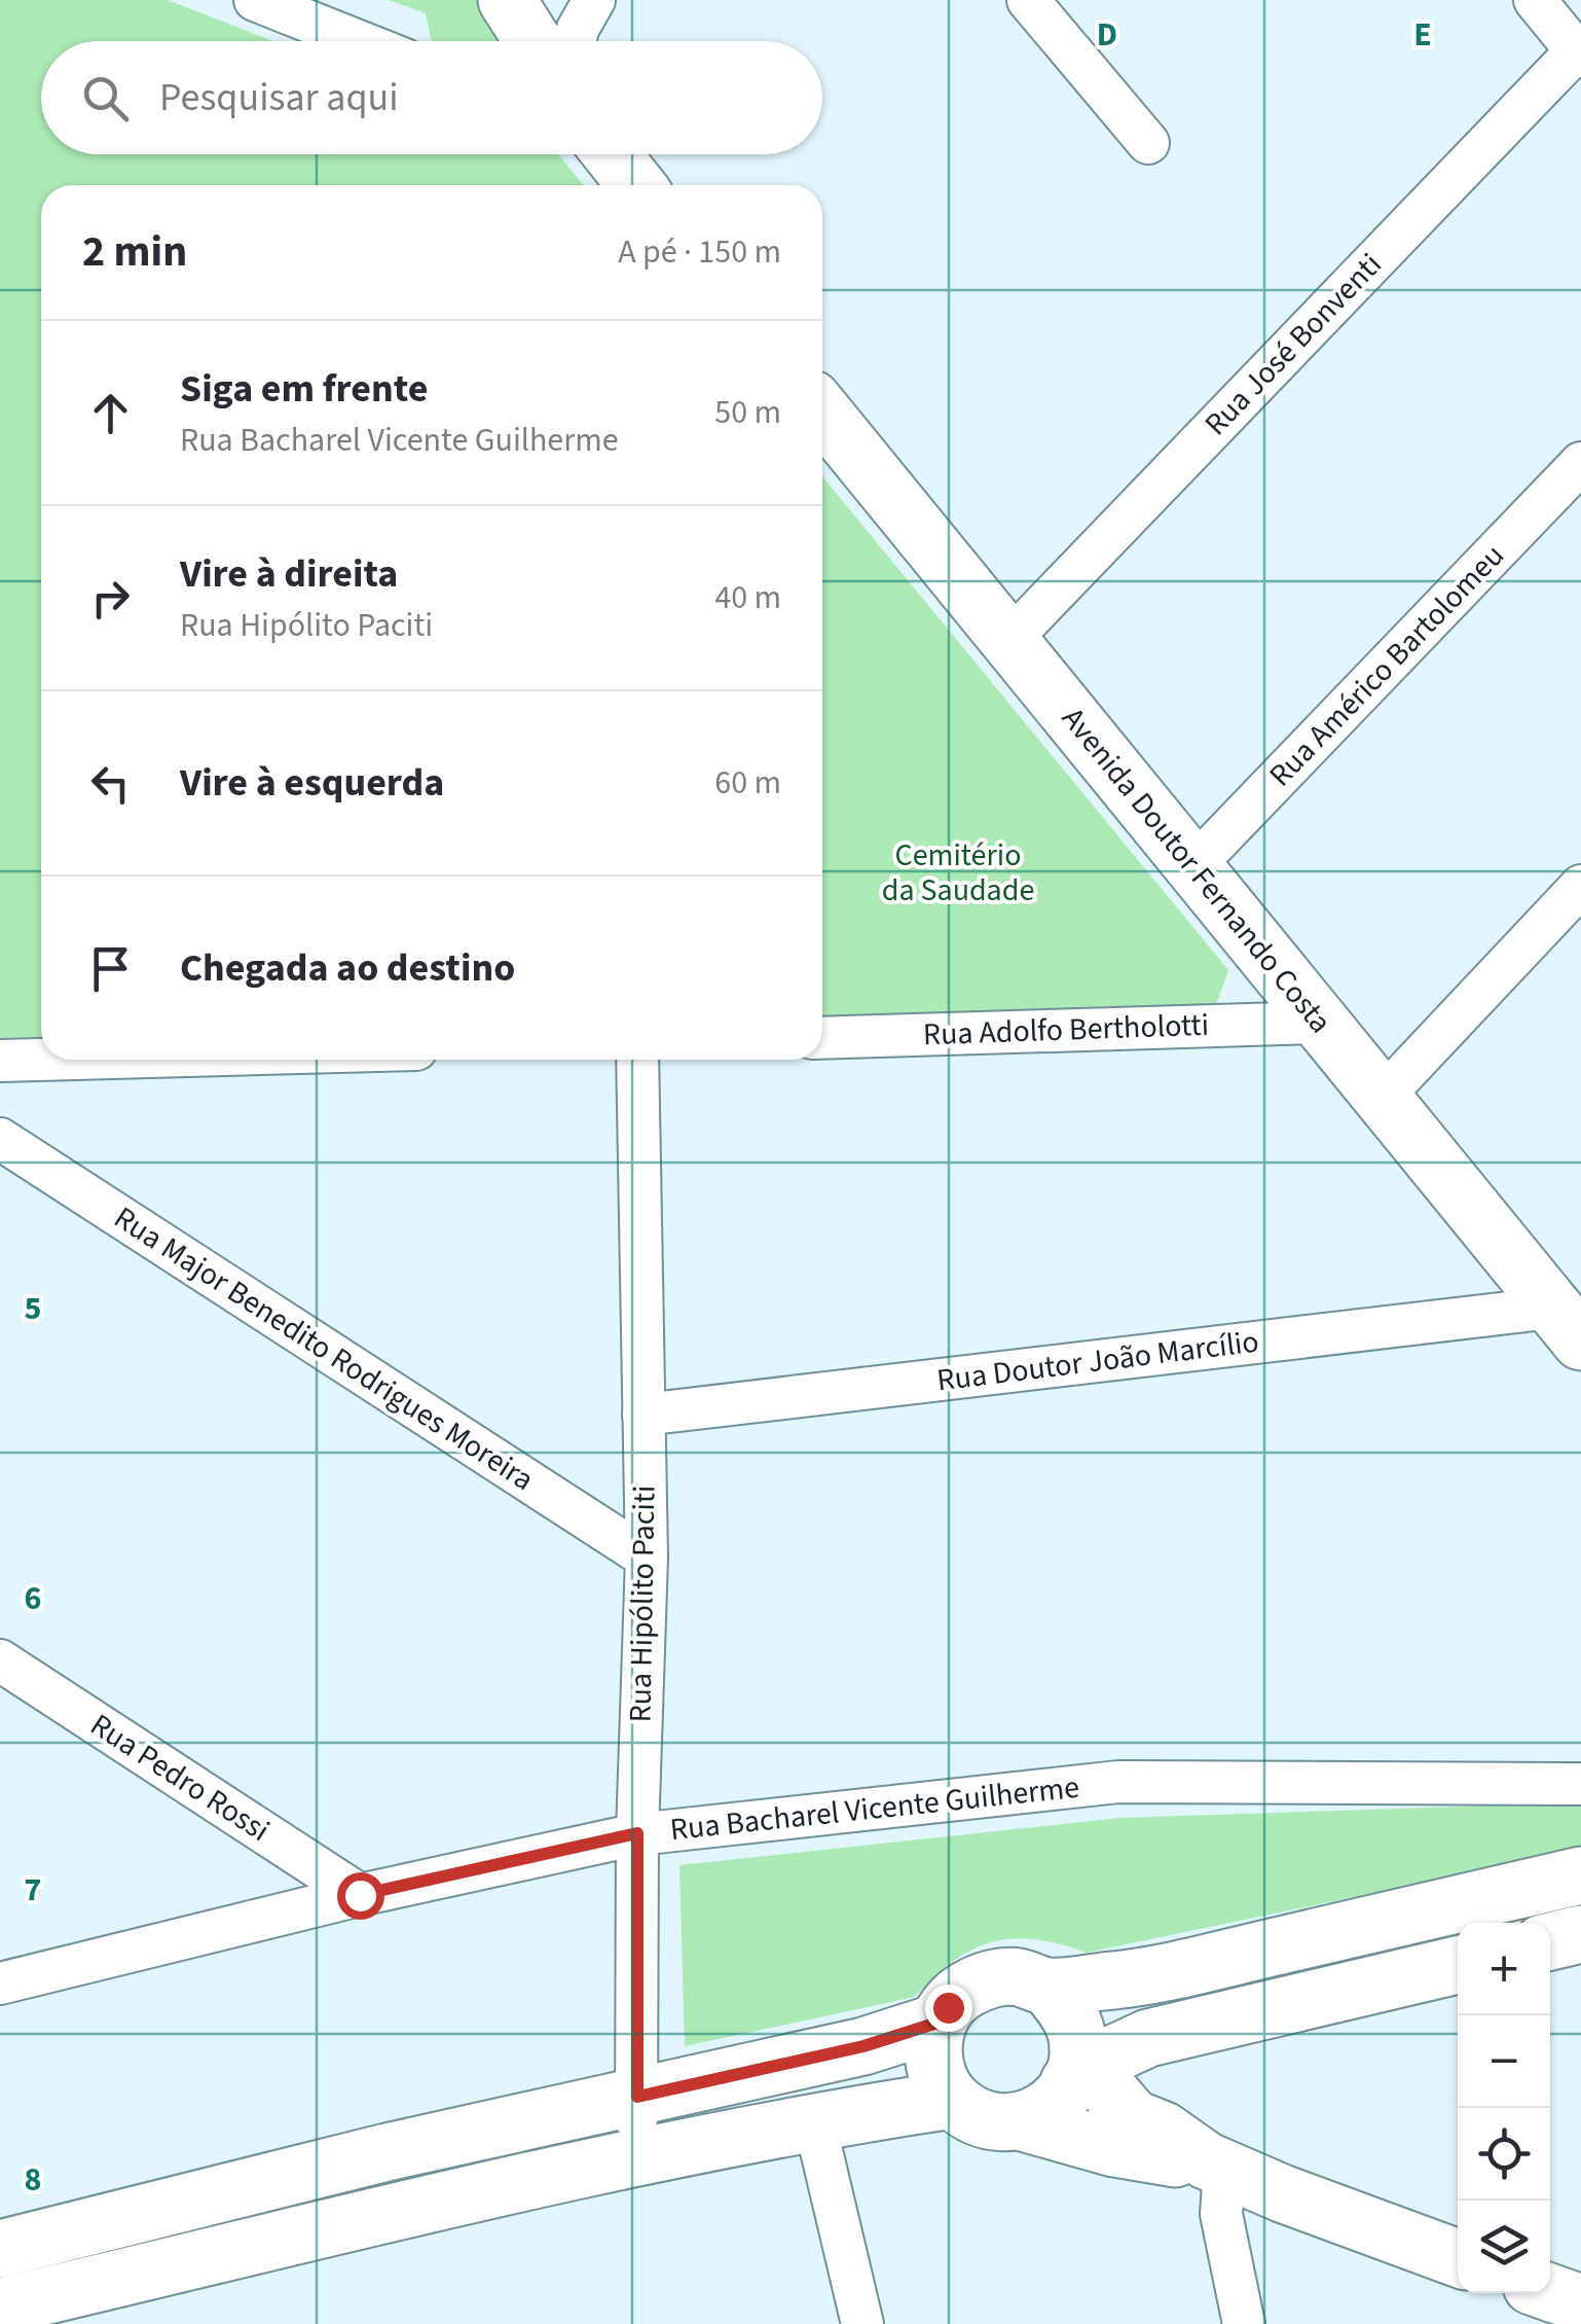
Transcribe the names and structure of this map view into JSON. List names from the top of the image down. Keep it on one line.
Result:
{"streets":{"main road":["Avenida Doutor Fernando Costa"],"street":["Rua José Bonventi","Rua Américo Bartolomeu","Rua Adolfo Bertholotti","Rua Major Benedito Rodrigues Moreira","Rua Doutor João Marcílio","Rua Hipólito Paciti","Rua Pedro Rossi","Rua Bacharel Vicente Guilherme"]},"crossings":[["Rua José Bonventi","Avenida Doutor Fernando Costa"],["Rua Américo Bartolomeu","Avenida Doutor Fernando Costa"],["Avenida Doutor Fernando Costa","Rua Adolfo Bertholotti"],["Avenida Doutor Fernando Costa","Rua Doutor João Marcílio"],["Rua Major Benedito Rodrigues Moreira","Rua Hipólito Paciti"],["Rua Doutor João Marcílio","Rua Hipólito Paciti"],["Rua Hipólito Paciti","Rua Bacharel Vicente Guilherme"],["Rua Pedro Rossi","Rua Bacharel Vicente Guilherme"]],"parks":["Cemitério da Saudade"],"page":{"search":"Pesquisar aqui","heading":["2 min","A pé · 150 m"],"list":[["Siga em frente","Rua Bacharel Vicente Guilherme","50 m"],["Vire à direita","Rua Hipólito Paciti","40 m"],["Vire à esquerda","60 m"],"Chegada ao destino"],"map_buttons":["+","−"]},"grid":{"columns":["D","E"],"rows":["5","6","7","8"]}}
